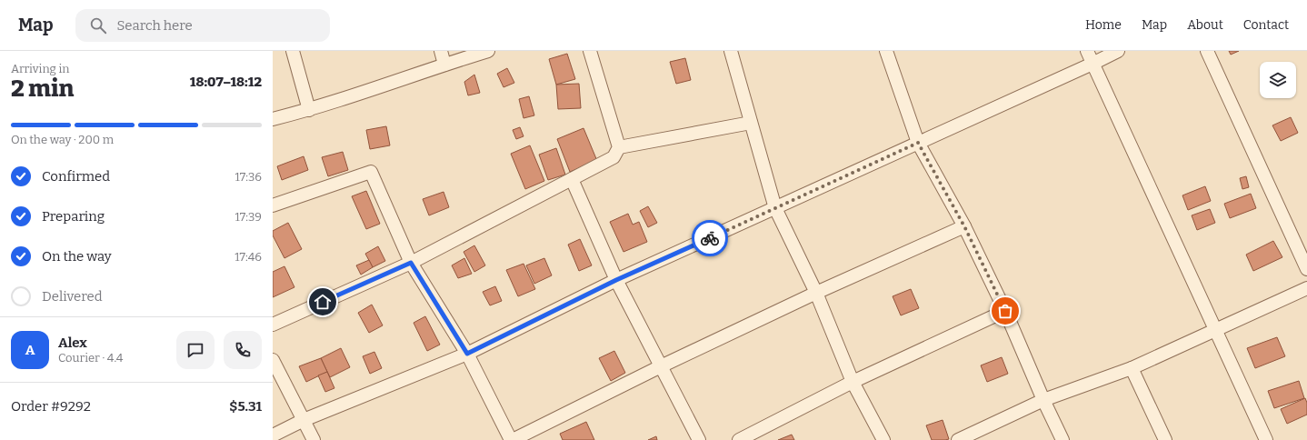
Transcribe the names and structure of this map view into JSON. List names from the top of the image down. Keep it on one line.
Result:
{"page":{"header":"Map","search":"Search here","nav":["Home","Map","About","Contact"],"heading":["2 min","Arriving in","18:07–18:12"],"panel":["Alex","Courier · 4.4","Order #9292","$5.31"],"bar":"On the way · 200 m","list":[["Confirmed","17:36"],["Preparing","17:39"],["On the way","17:46"],"Delivered"],"round":"A"}}
